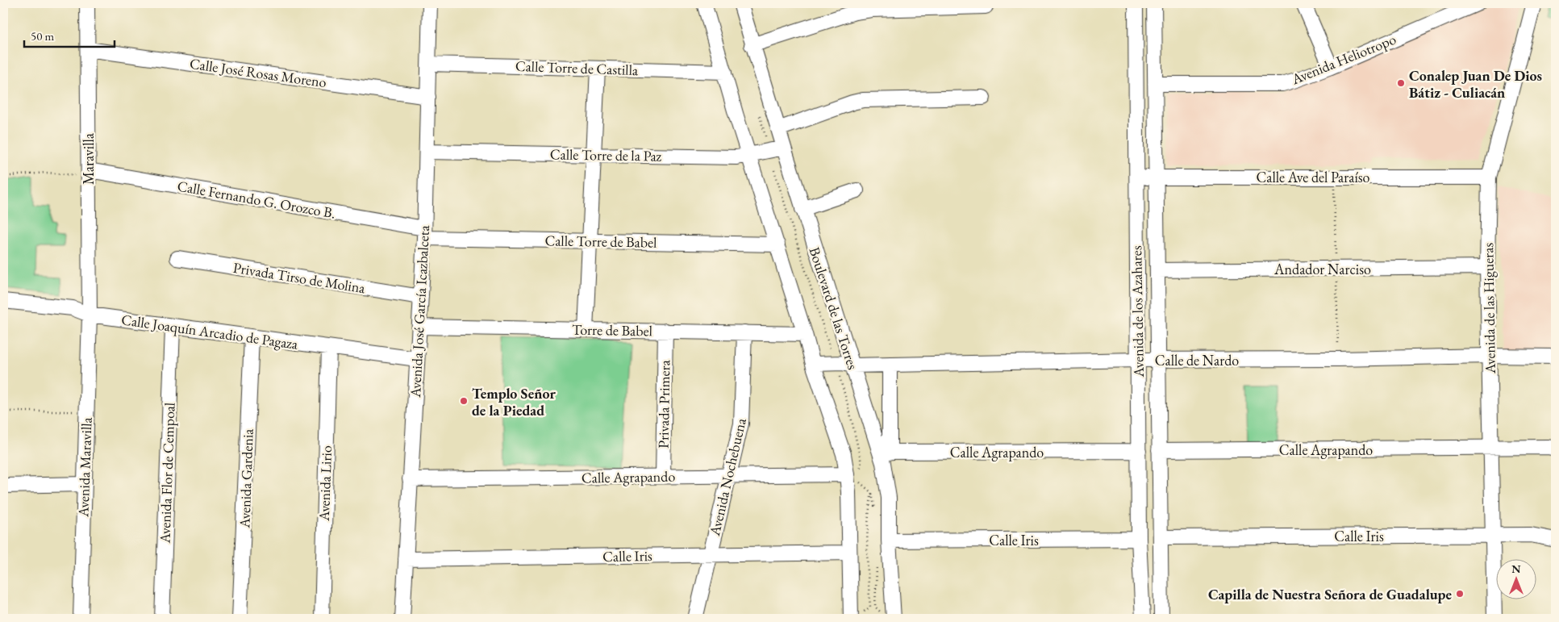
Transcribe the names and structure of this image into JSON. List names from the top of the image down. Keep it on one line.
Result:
{"streets":{"street":["Avenida Heliotropo","Calle Torre de Castilla","Calle José Rosas Moreno","Calle Torre de la Paz","Maravilla","Calle Ave del Paraíso","Calle Fernando G. Orozco B.","Calle Torre de Babel","Andador Narciso","Privada Tirso de Molina","Boulevard de las Torres","Avenida de las Higueras","Avenida José García Icazbalceta","Avenida de los Azahares","Torre de Babel","Calle Joaquín Arcadio de Pagaza","Calle de Nardo","Privada Primera","Calle Agrapando","Avenida Maravilla","Avenida Flor de Cempoal","Avenida Nochebuena","Avenida Gardenia","Avenida Lirio","Calle Iris"]},"crossings":[["Avenida Heliotropo","Avenida de los Azahares"],["Calle Torre de Castilla","Avenida José García Icazbalceta"],["Calle José Rosas Moreno","Maravilla"],["Calle José Rosas Moreno","Avenida José García Icazbalceta"],["Calle Torre de la Paz","Boulevard de las Torres"],["Calle Torre de la Paz","Avenida José García Icazbalceta"],["Maravilla","Calle Fernando G. Orozco B."],["Maravilla","Calle Joaquín Arcadio de Pagaza"],["Maravilla","Avenida Maravilla"],["Calle Ave del Paraíso","Avenida de las Higueras"],["Calle Ave del Paraíso","Avenida de los Azahares"],["Calle Fernando G. Orozco B.","Calle Torre de Babel"],["Calle Fernando G. Orozco B.","Avenida José García Icazbalceta"],["Calle Torre de Babel","Avenida José García Icazbalceta"],["Andador Narciso","Avenida de las Higueras"],["Andador Narciso","Avenida de los Azahares"],["Privada Tirso de Molina","Avenida José García Icazbalceta"],["Boulevard de las Torres","Calle de Nardo"],["Boulevard de las Torres","Calle Agrapando"],["Boulevard de las Torres","Calle Iris"],["Avenida de las Higueras","Calle de Nardo"],["Avenida de las Higueras","Calle Agrapando"],["Avenida de las Higueras","Calle Iris"],["Avenida José García Icazbalceta","Torre de Babel"],["Avenida José García Icazbalceta","Calle Joaquín Arcadio de Pagaza"],["Avenida José García Icazbalceta","Calle Agrapando"],["Avenida José García Icazbalceta","Calle Iris"],["Avenida de los Azahares","Calle de Nardo"],["Avenida de los Azahares","Calle Agrapando"],["Avenida de los Azahares","Calle Iris"],["Torre de Babel","Privada Primera"],["Torre de Babel","Avenida Nochebuena"],["Calle Joaquín Arcadio de Pagaza","Avenida Maravilla"],["Calle Joaquín Arcadio de Pagaza","Avenida Flor de Cempoal"],["Calle Joaquín Arcadio de Pagaza","Avenida Gardenia"],["Calle Joaquín Arcadio de Pagaza","Avenida Lirio"],["Privada Primera","Calle Agrapando"],["Calle Agrapando","Avenida Nochebuena"],["Avenida Nochebuena","Calle Iris"]],"places":["Conalep Juan De Dios Bátiz - Culiacán","Templo Señor de la Piedad","Capilla de Nuestra Señora de Guadalupe"],"scale_bar":"50 m","north":"top"}
